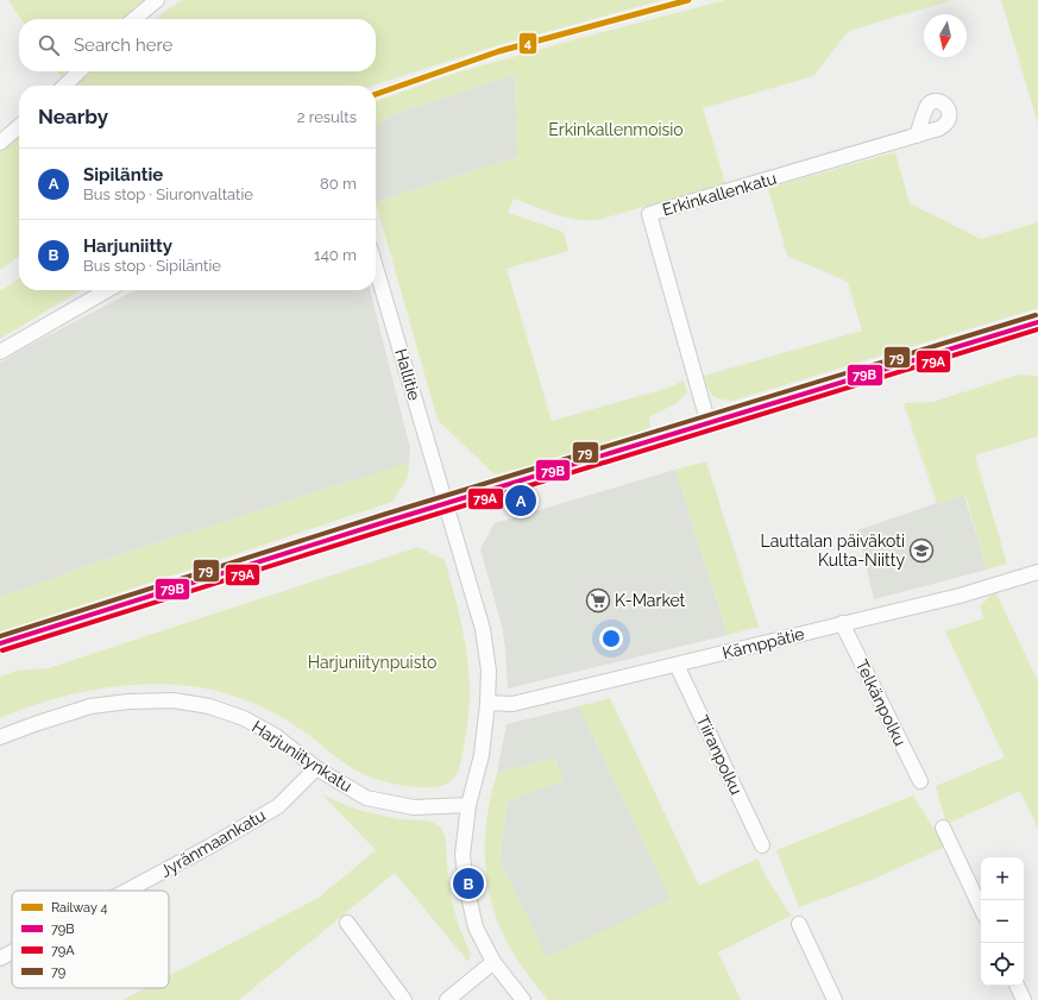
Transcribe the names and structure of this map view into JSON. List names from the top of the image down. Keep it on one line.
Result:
{"streets":{"street":["Erkinkallenkatu","Hallitie","Kämppätie","Telkänpolku","Tiiranpolku","Harjuniitynkatu","Jyränmaankatu"]},"crossings":[["Hallitie","Kämppätie"],["Hallitie","Harjuniitynkatu"],["Kämppätie","Telkänpolku"],["Kämppätie","Tiiranpolku"],["Harjuniitynkatu","Jyränmaankatu"]],"parks":["Erkinkallenmoisio","Harjuniitynpuisto"],"places":{"school or university":["Lauttalan päiväkoti Kulta-Niitty"],"supermarket":["K-Market"]},"lines":["rail line 4","transit line 79","transit line 79B","transit line 79A"],"legend":["Railway 4","79B","79A","79"],"north":"bottom","page":{"search":"Search here","heading":["Nearby","2 results"],"list":[{"mark":"A","name":"Sipiläntie","note":"Bus stop · Siuronvaltatie","value":"80 m"},{"mark":"B","name":"Harjuniitty","note":"Bus stop · Sipiläntie","value":"140 m"}],"pins":["A","B"],"map_buttons":["+","−"]}}
